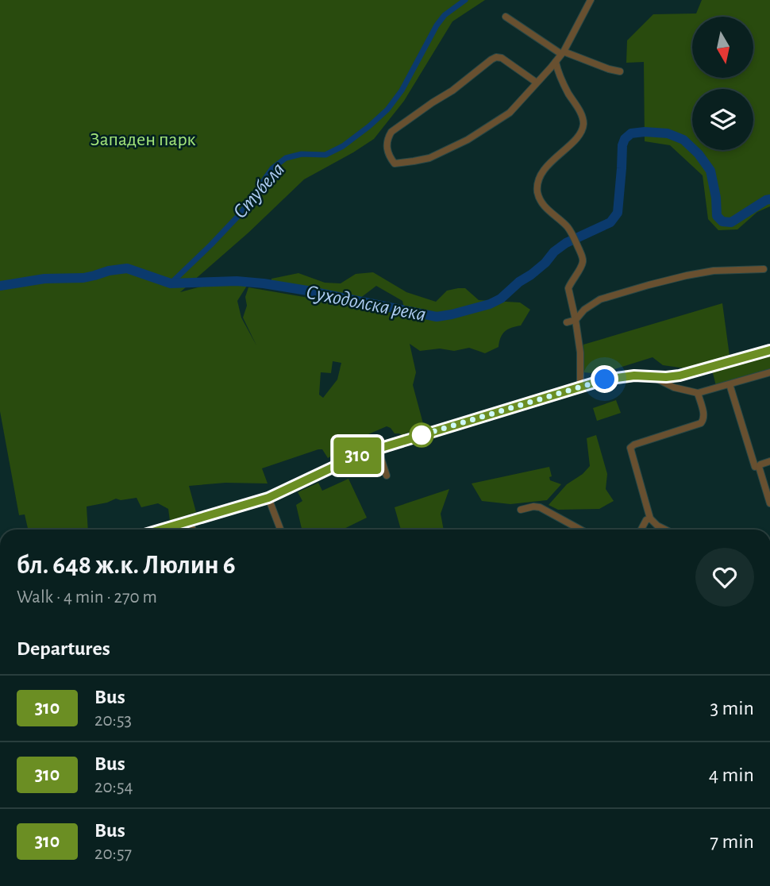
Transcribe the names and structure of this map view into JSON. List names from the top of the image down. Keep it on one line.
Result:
{"water":["Стубела","Суходолска река"],"parks":["Западен парк"],"lines":["bus line 310"],"north":"bottom","page":{"on_map":"310","heading":[["бл. 648 ж.к. Люлин 6","Walk · 4 min · 270 m"],"Departures"],"list":[{"mark":"310","name":"Bus","note":"20:53","value":"3 min"},{"mark":"310","name":"Bus","note":"20:54","value":"4 min"},{"mark":"310","name":"Bus","note":"20:57","value":"7 min"}]}}
